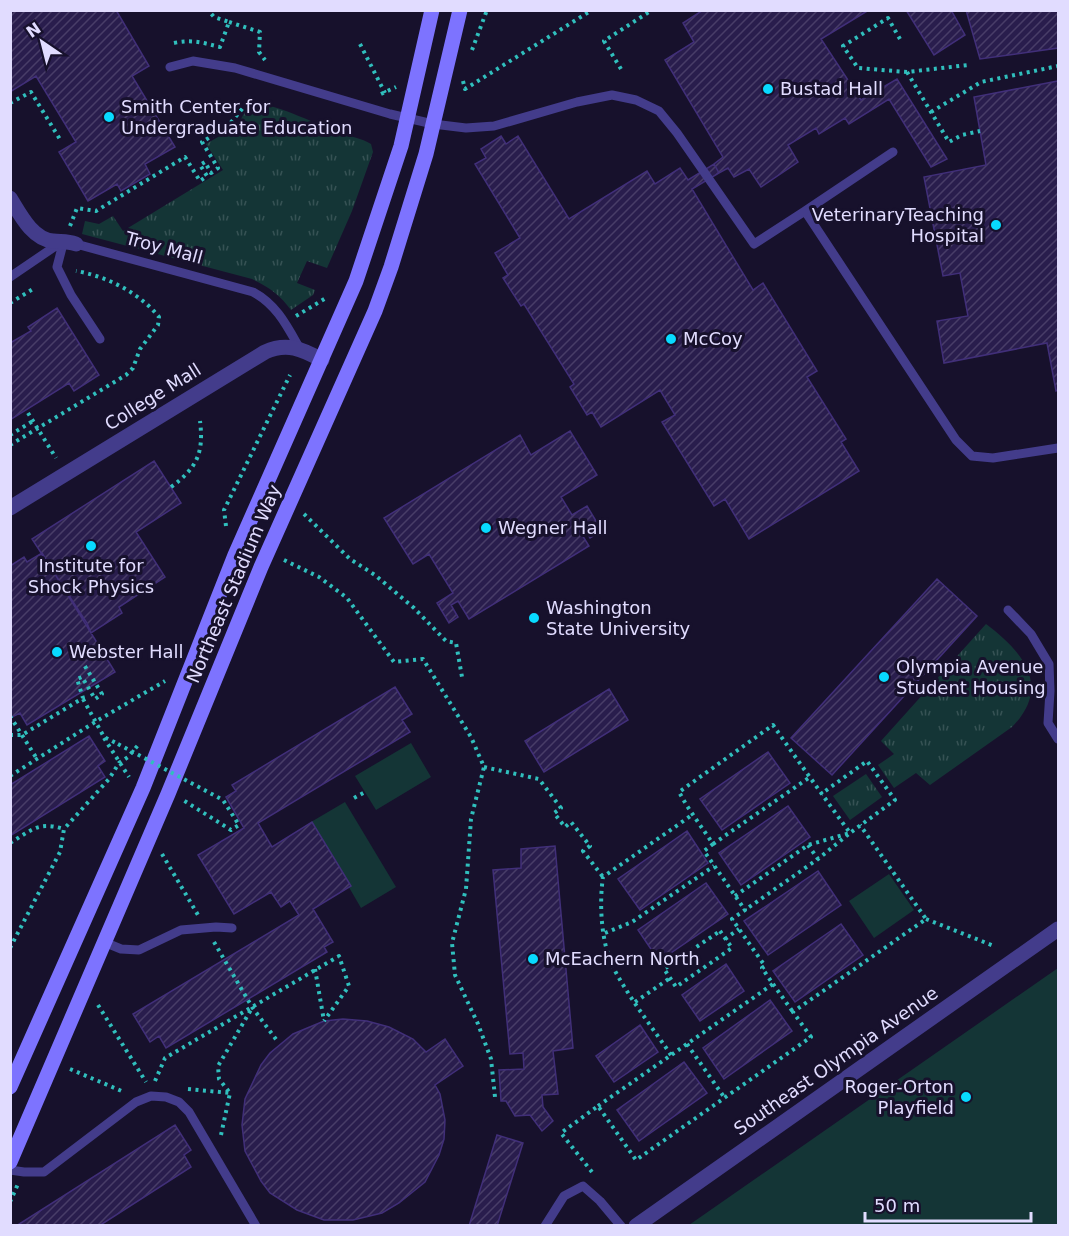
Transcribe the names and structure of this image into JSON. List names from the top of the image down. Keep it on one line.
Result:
{"streets":{"main road":["Northeast Stadium Way"],"street":["Troy Mall","College Mall","Southeast Olympia Avenue"]},"crossings":[["Troy Mall","College Mall"],["College Mall","Northeast Stadium Way"]],"places":["Bustad Hall","Smith Center for Undergraduate Education","VeterinaryTeaching Hospital","McCoy","Wegner Hall","Institute for Shock Physics","Washington State University","Webster Hall","Olympia Avenue Student Housing","McEachern North","Roger-Orton Playfield"],"scale_bar":"50 m","north":"top left"}
